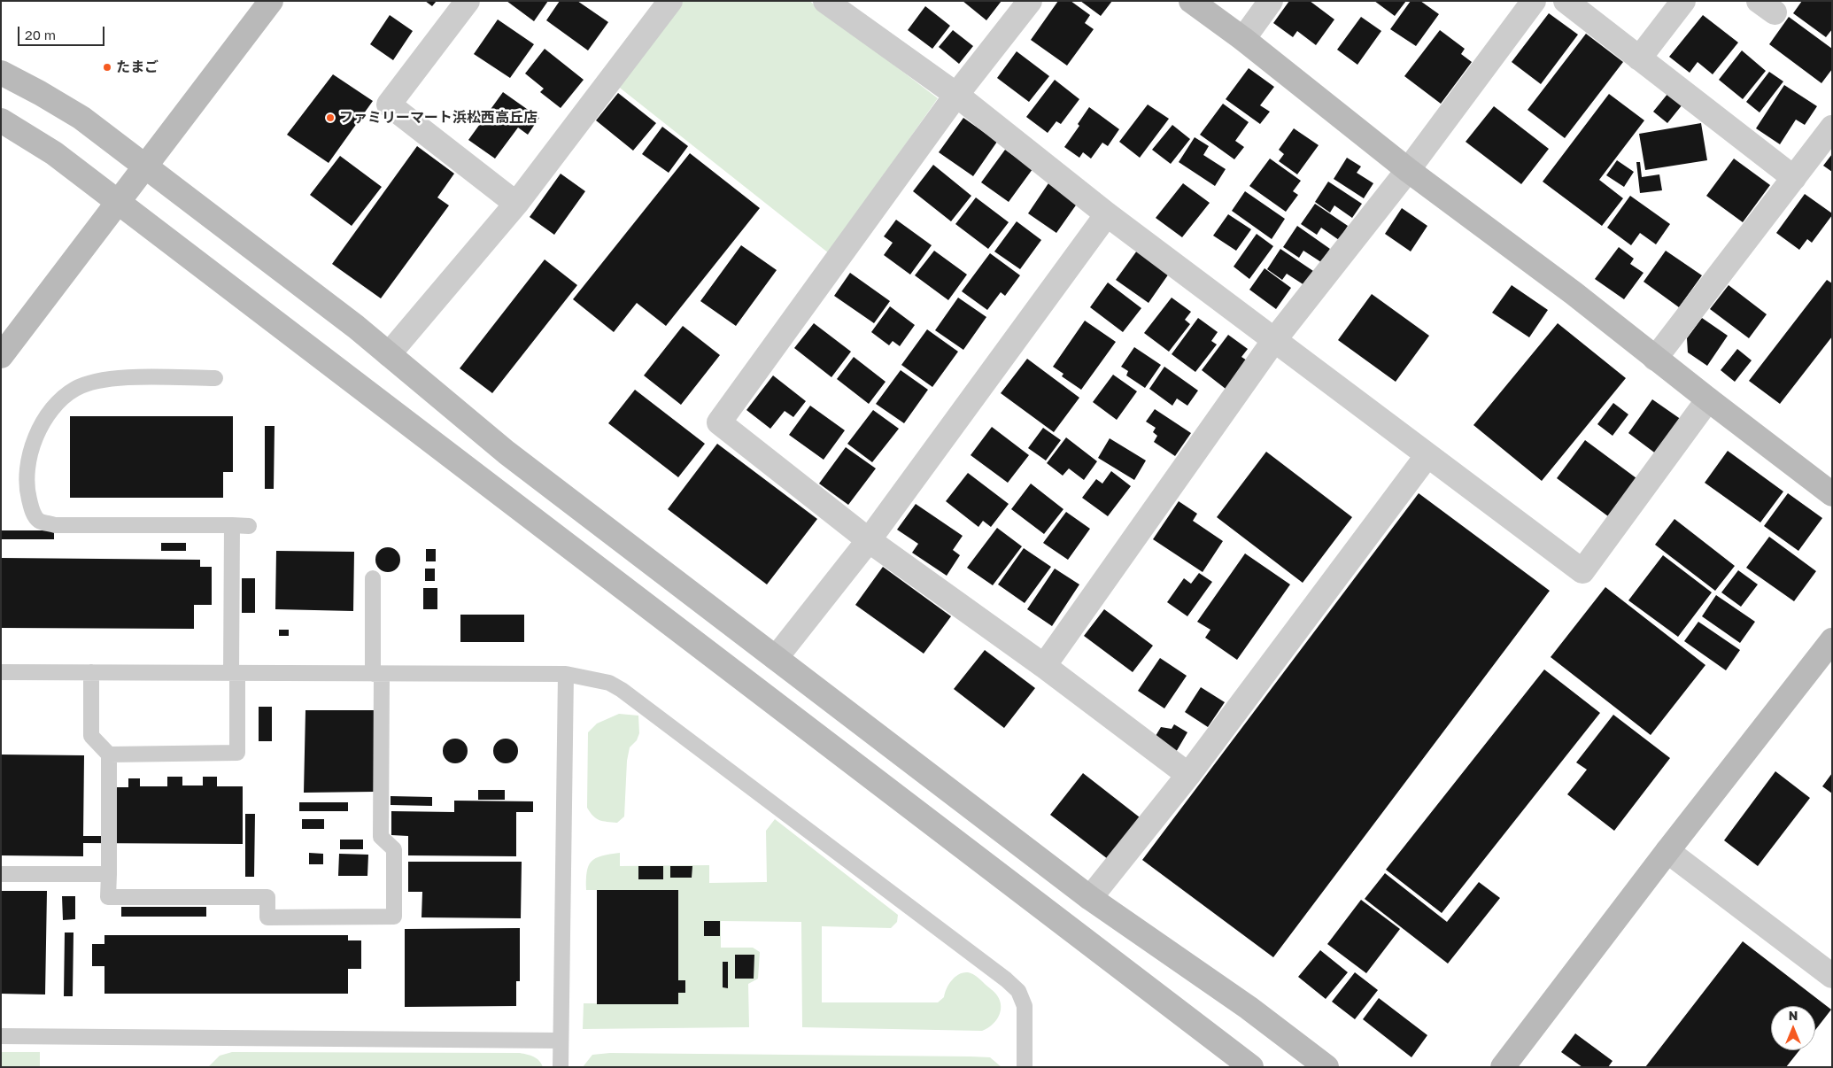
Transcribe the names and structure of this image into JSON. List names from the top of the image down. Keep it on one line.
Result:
{"places":["たまご","ファミリーマート浜松西高丘店"],"scale_bar":"20 m","north":"top"}
